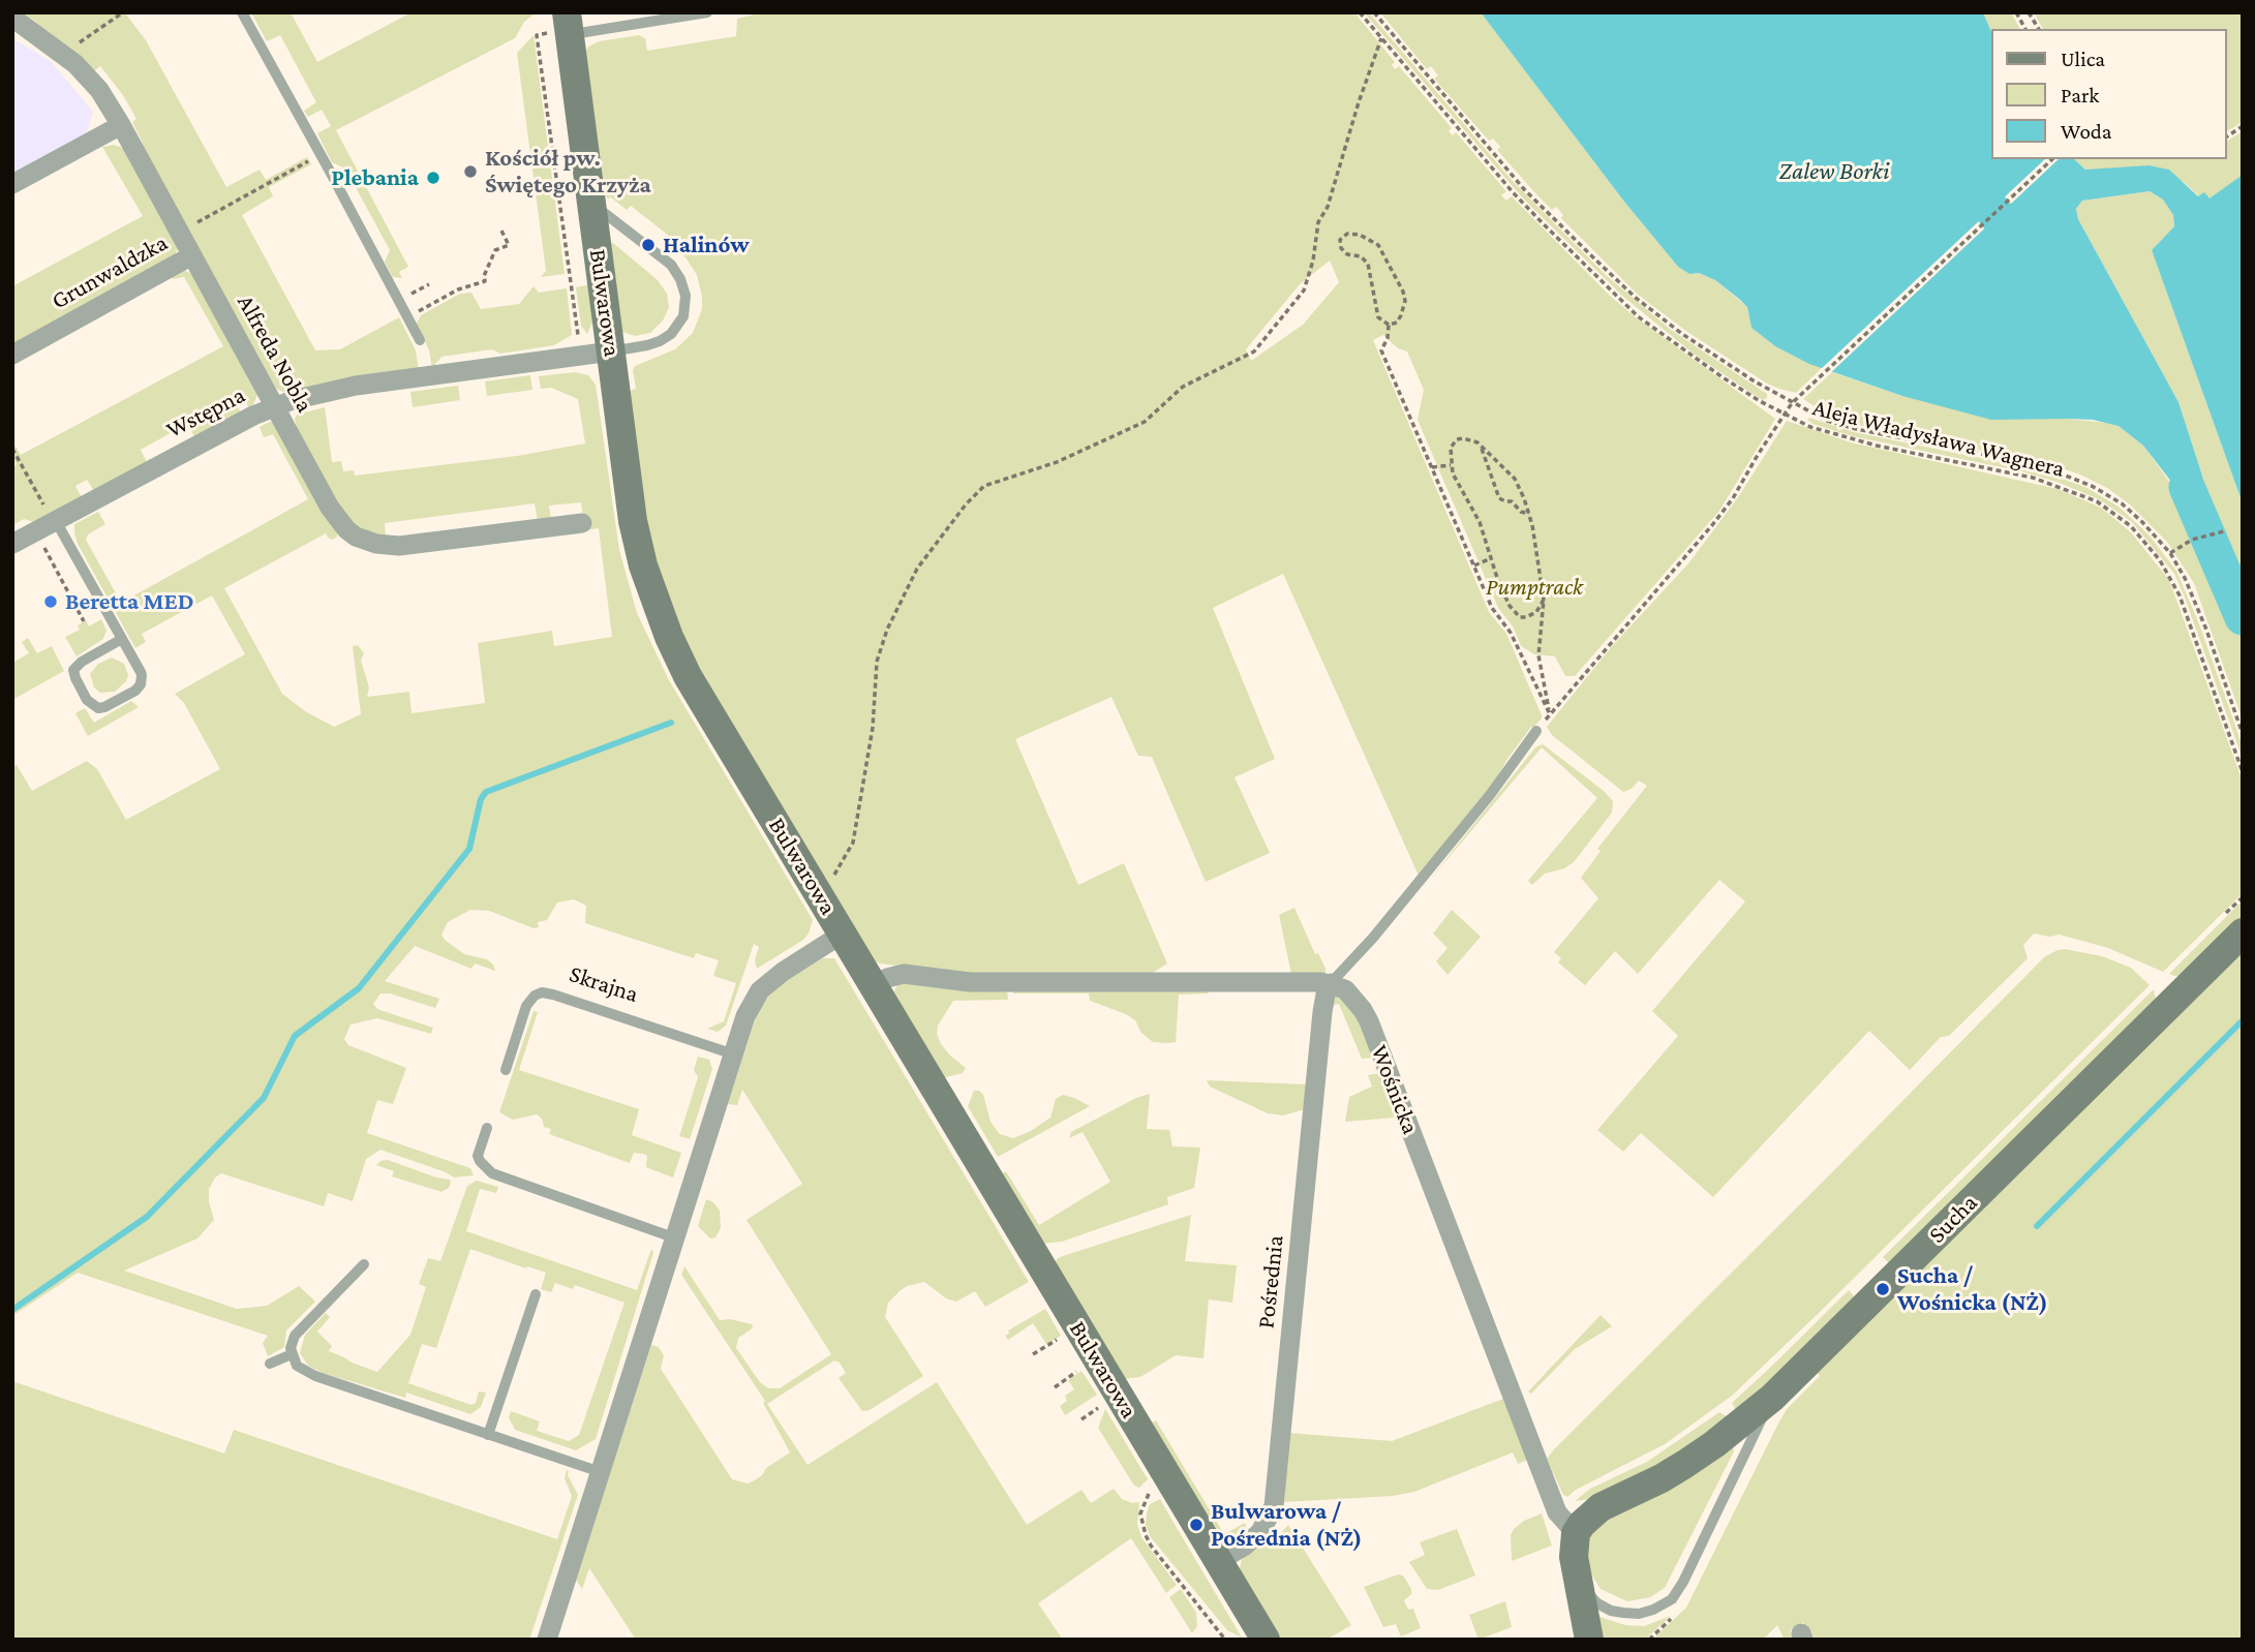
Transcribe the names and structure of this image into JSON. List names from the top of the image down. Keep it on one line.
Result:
{"streets":{"street":["Grunwaldzka","Bulwarowa","Alfreda Nobla","Wstępna","Wośnicka","Sucha","Pośrednia"],"lane":["Skrajna"],"path":["Aleja Władysława Wagnera"]},"crossings":[["Grunwaldzka","Alfreda Nobla"],["Bulwarowa","Wstępna"],["Bulwarowa","Pośrednia"],["Alfreda Nobla","Wstępna"],["Wośnicka","Sucha"],["Wośnicka","Pośrednia"]],"water":["Zalew Borki"],"parks":["Pumptrack"],"places":["Kościół pw. Świętego Krzyża","Plebania","Halinów","Beretta MED","Sucha / Wośnicka (NŻ)","Bulwarowa / Pośrednia (NŻ)"],"legend":["Ulica","Park","Woda"]}
